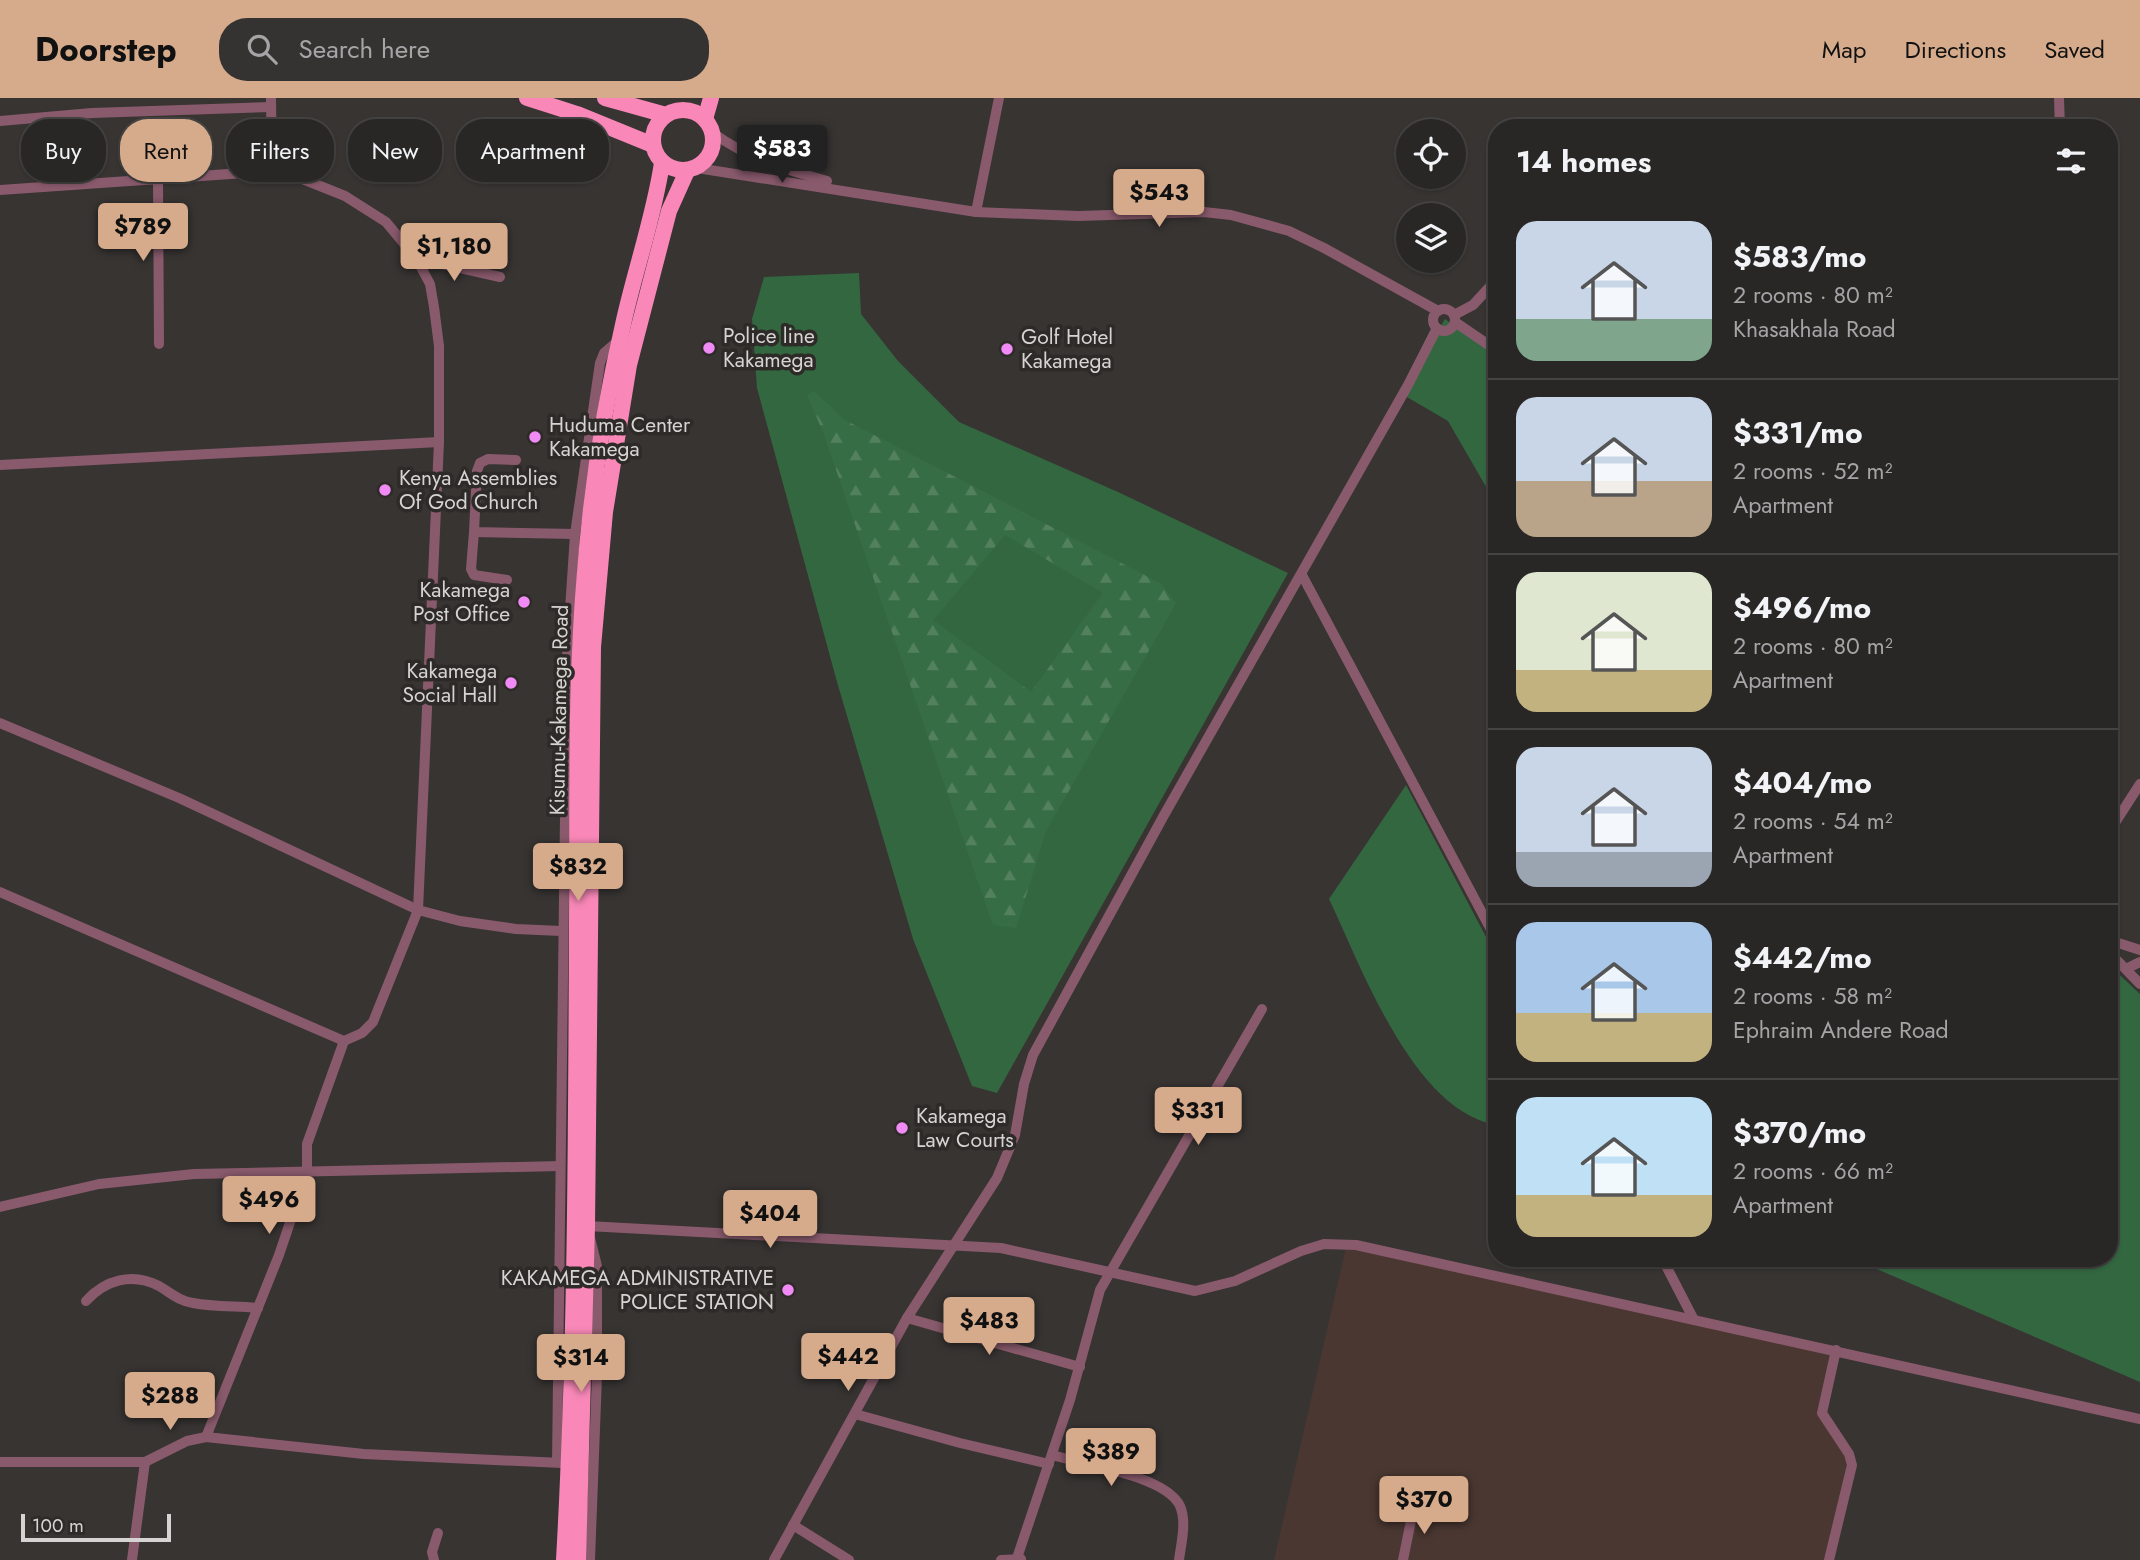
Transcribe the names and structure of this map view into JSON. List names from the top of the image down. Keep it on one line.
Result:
{"streets":{"highway":["Kisumu-Kakamega Road"]},"places":["Police line Kakamega","Golf Hotel Kakamega","Huduma Center Kakamega","Kenya Assemblies Of God Church","Kakamega Post Office","Kakamega Social Hall","Kakamega Law Courts","KAKAMEGA ADMINISTRATIVE POLICE STATION"],"scale_bar":"100 m","page":{"header":"Doorstep","search":"Search here","nav":["Map","Directions","Saved"],"chip":["Buy","Rent","Filters","New","Apartment"],"heading":"14 homes","price":["$583","$543","$789","$1,180","$832","$331","$496","$404","$483","$442","$314","$288","$389","$370"],"list":[{"name":"$583/mo","note":"2 rooms · 80 m² · Khasakhala Road"},{"name":"$331/mo","note":"2 rooms · 52 m² · Apartment"},{"name":"$496/mo","note":"2 rooms · 80 m² · Apartment"},{"name":"$404/mo","note":"2 rooms · 54 m² · Apartment"},{"name":"$442/mo","note":"2 rooms · 58 m² · Ephraim Andere Road"},{"name":"$370/mo","note":"2 rooms · 66 m² · Apartment"}],"scale":"100 m"}}
